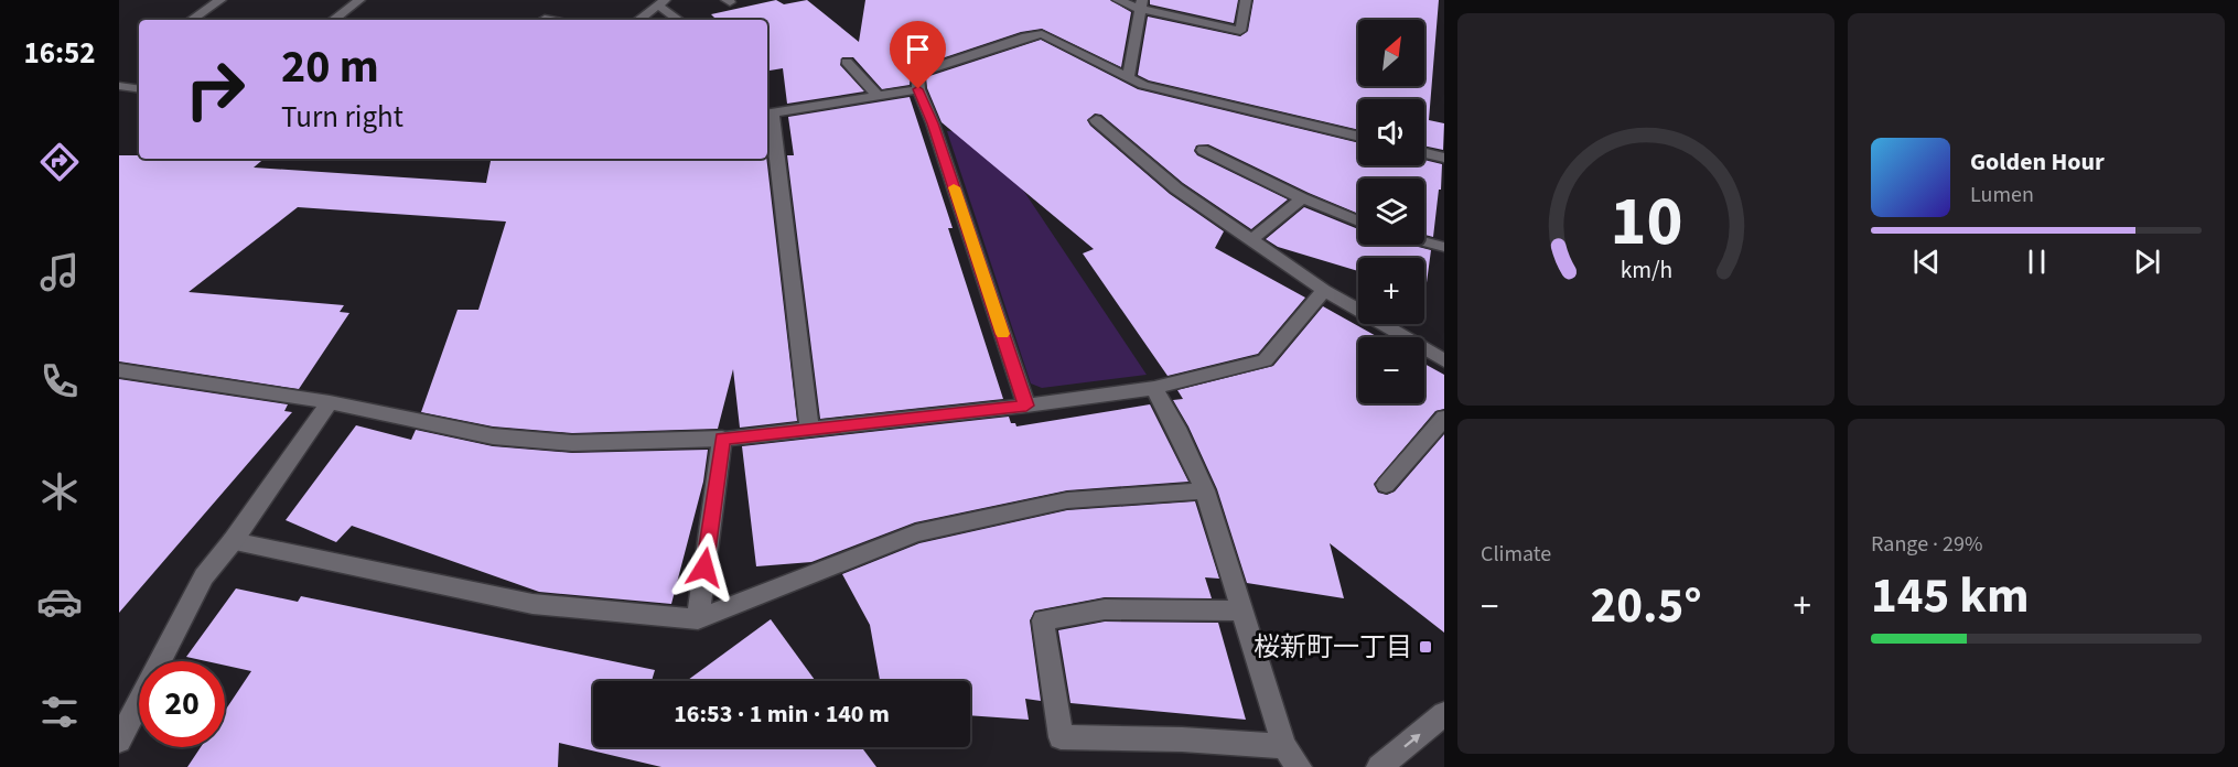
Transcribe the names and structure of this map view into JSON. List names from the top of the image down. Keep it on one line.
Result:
{"places":{"transit":["桜新町一丁目"]},"north":"top right","page":{"tabs":"16:52","map_buttons":["+","−"],"turn":["20 m","Turn right"],"song":["Golden Hour","Lumen"],"tile":["Climate",["Range · 29%","145 km"]],"heat":["−","20.5°","+"],"limit":"20","trip":"16:53 · 1 min · 140 m","gauge":["10","km/h"]}}
